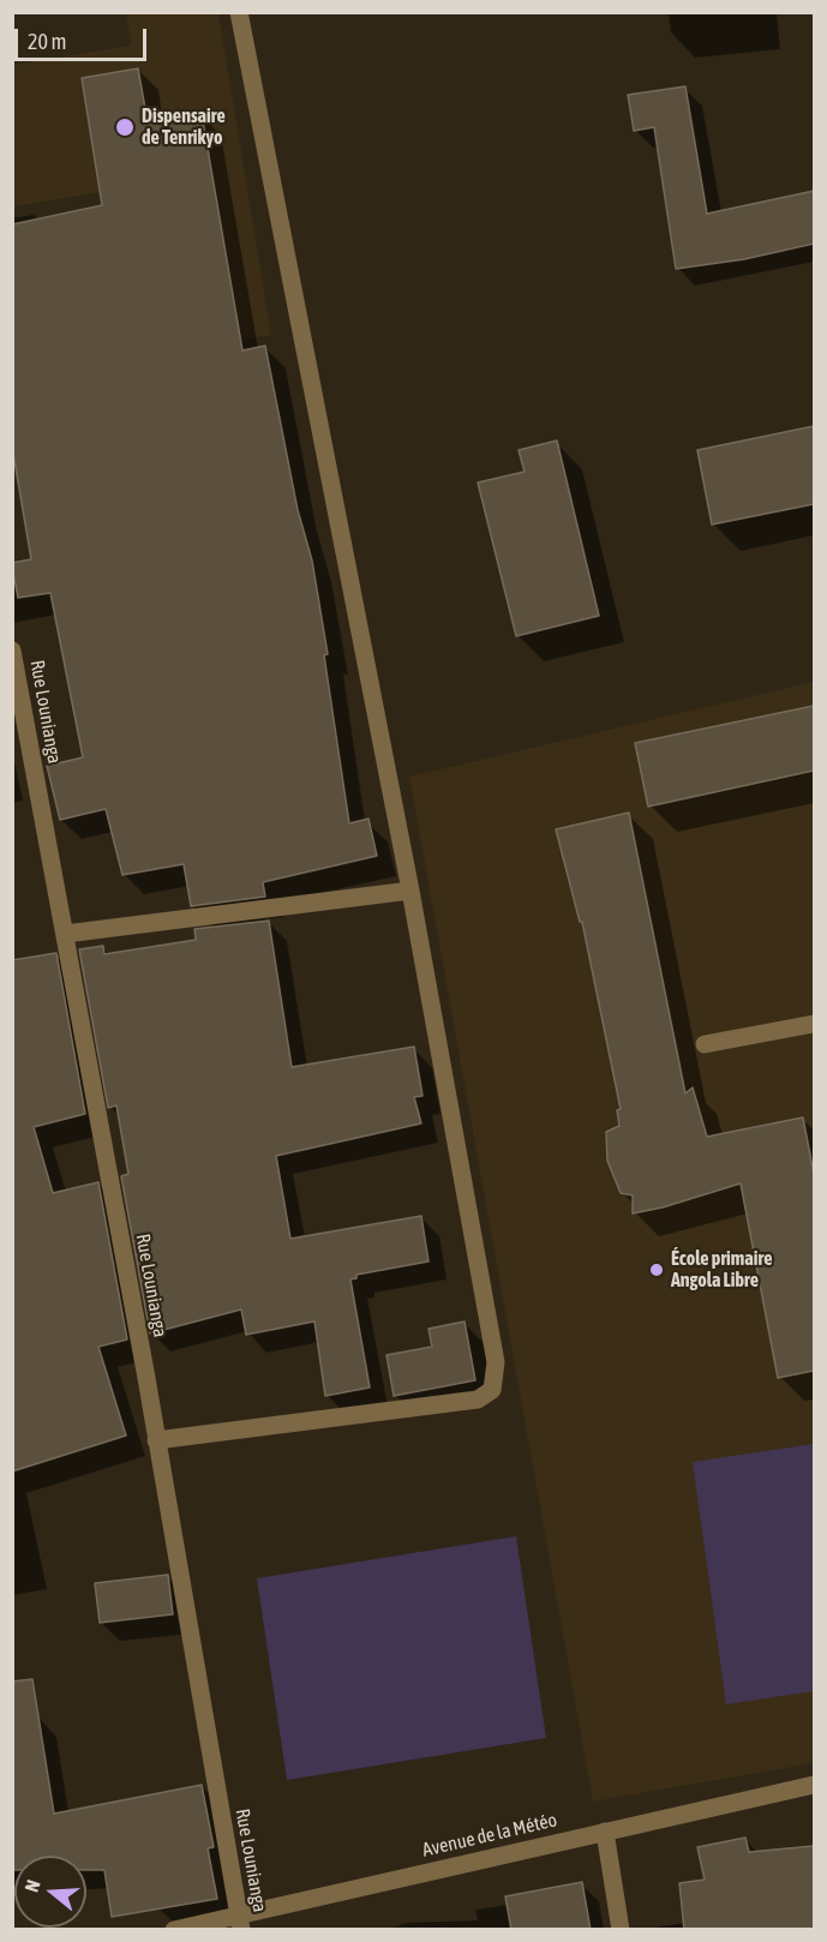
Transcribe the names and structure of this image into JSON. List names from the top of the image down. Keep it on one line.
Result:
{"streets":{"street":["Rue Lounianga","Avenue de la Météo"]},"crossings":[["Rue Lounianga","Avenue de la Météo"]],"places":["Dispensaire de Tenrikyo","École primaire Angola Libre"],"scale_bar":"20 m","north":"left"}
